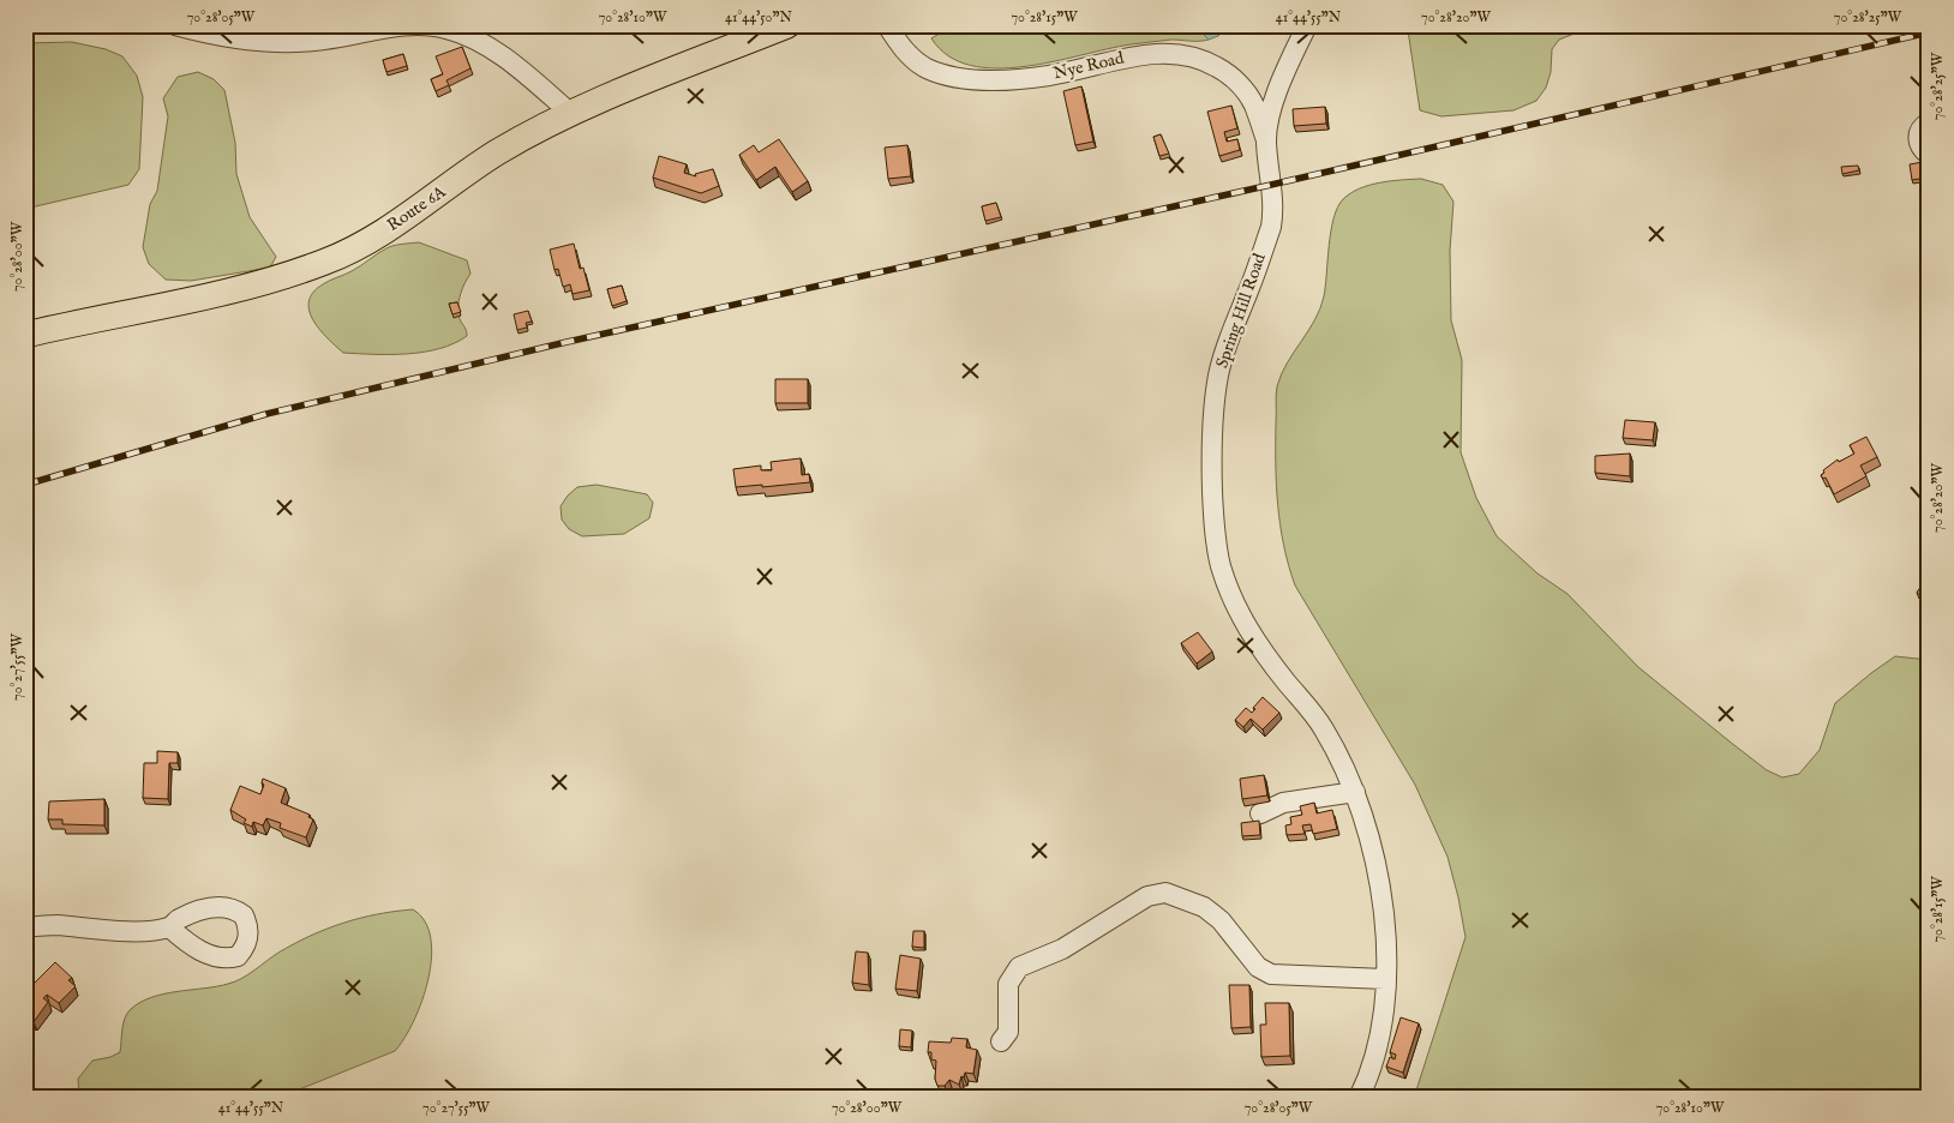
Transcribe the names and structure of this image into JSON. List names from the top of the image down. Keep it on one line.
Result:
{"streets":{"main road":["Route 6A"],"street":["Nye Road","Spring Hill Road"]},"crossings":[["Nye Road","Spring Hill Road"]],"coordinates":["70°28'05\"W","70°28'10\"W","41°44'50\"N","70°28'15\"W","41°44'55\"N","70°28'20\"W","70°28'25\"W","70°28'00\"W","70°27'55\"W"]}
